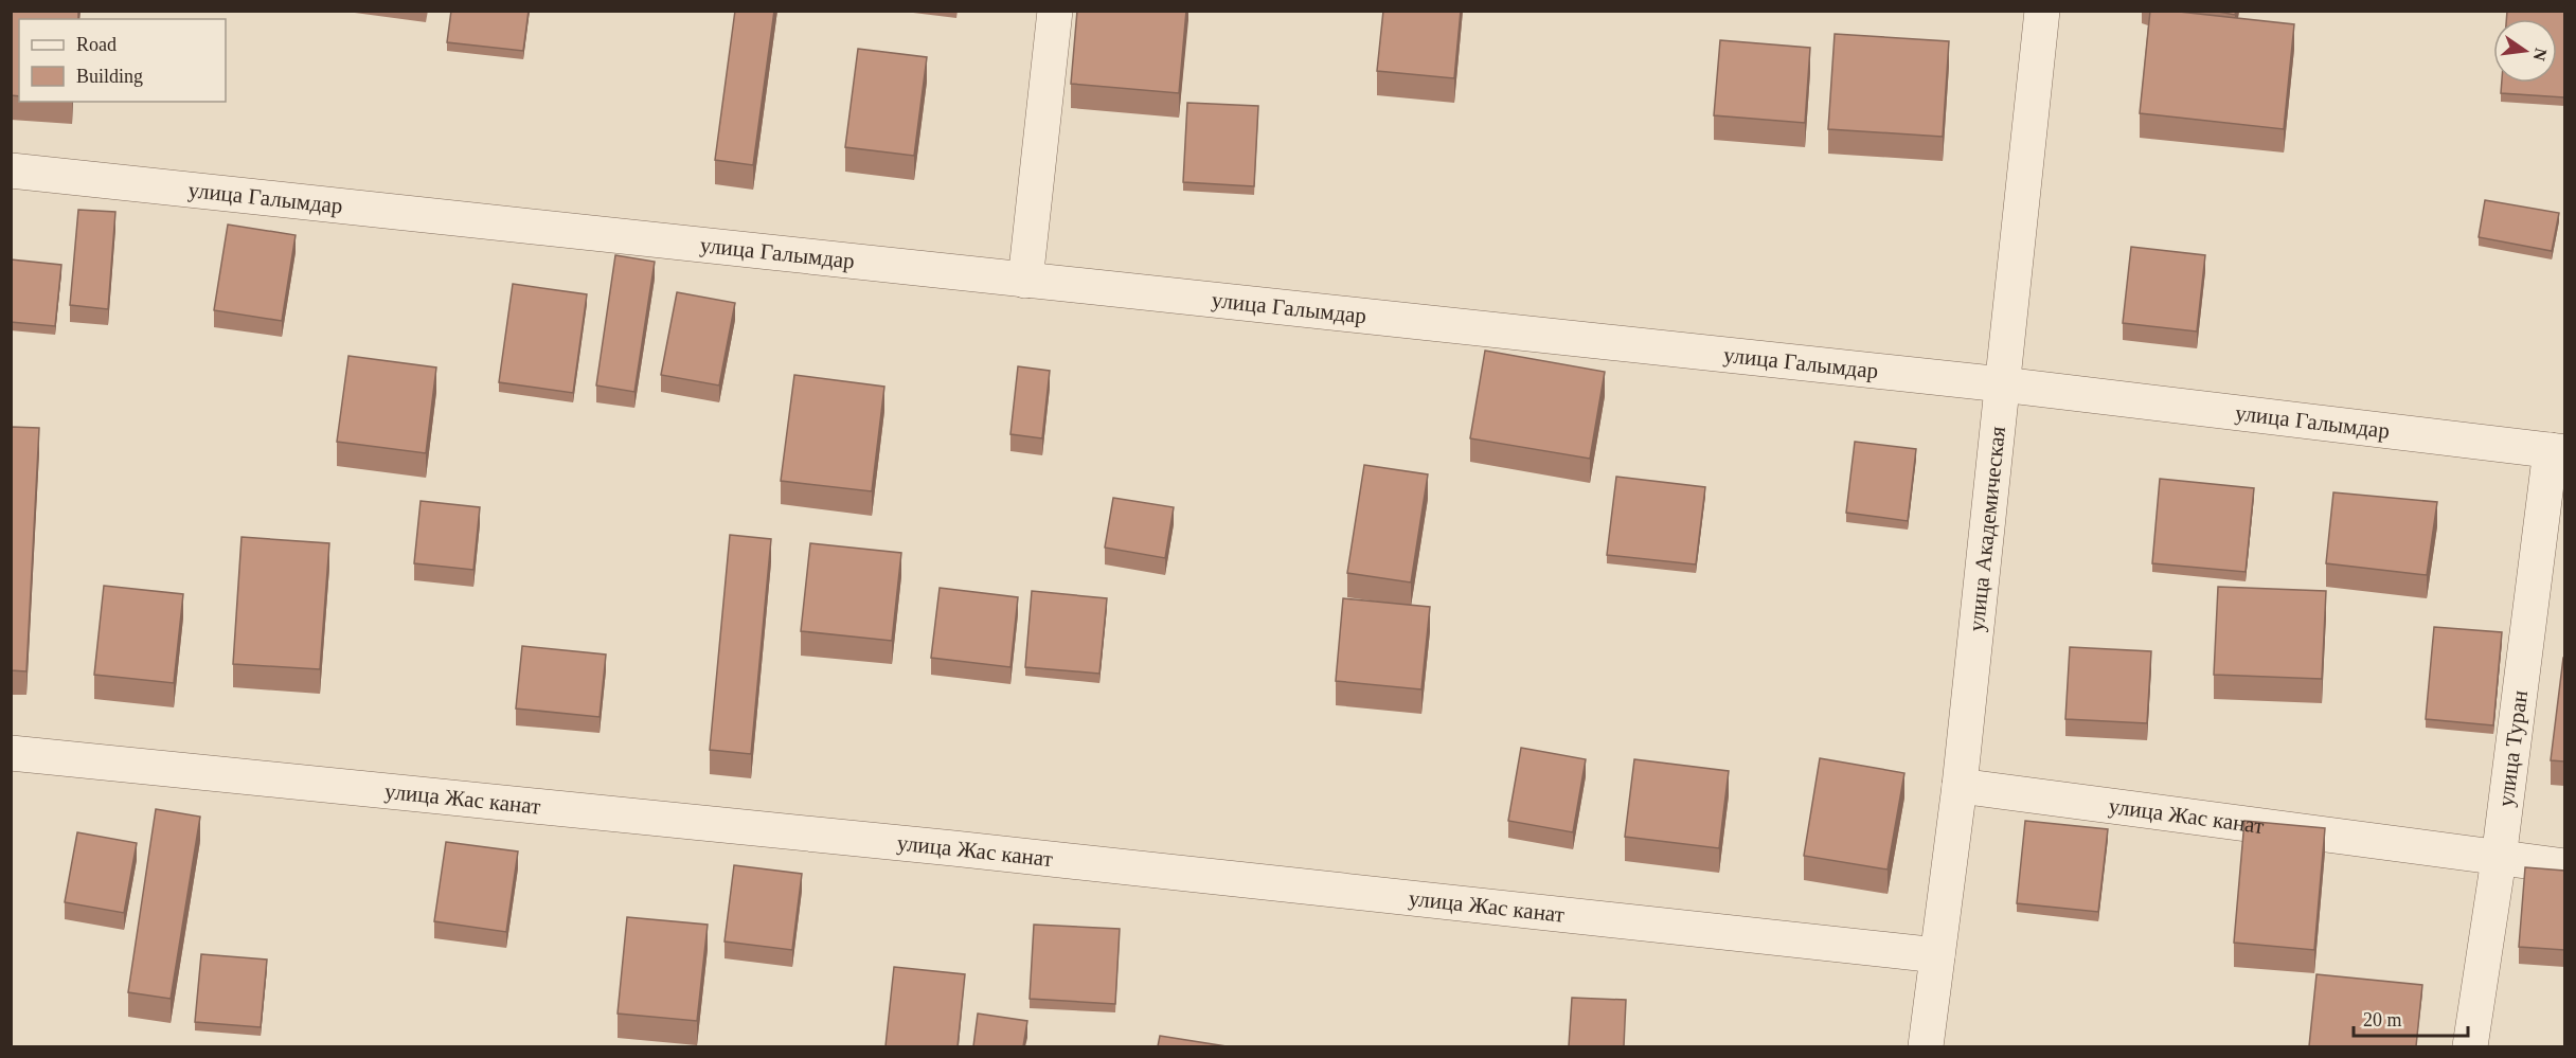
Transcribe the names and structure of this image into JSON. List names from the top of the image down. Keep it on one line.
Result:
{"streets":{"street":["улица Галымдар","улица Академическая","улица Туран","улица Жас канат"]},"crossings":[["улица Галымдар","улица Академическая"],["улица Галымдар","улица Туран"],["улица Академическая","улица Жас канат"],["улица Туран","улица Жас канат"]],"legend":["Road","Building"],"scale_bar":"20 m","north":"right"}
